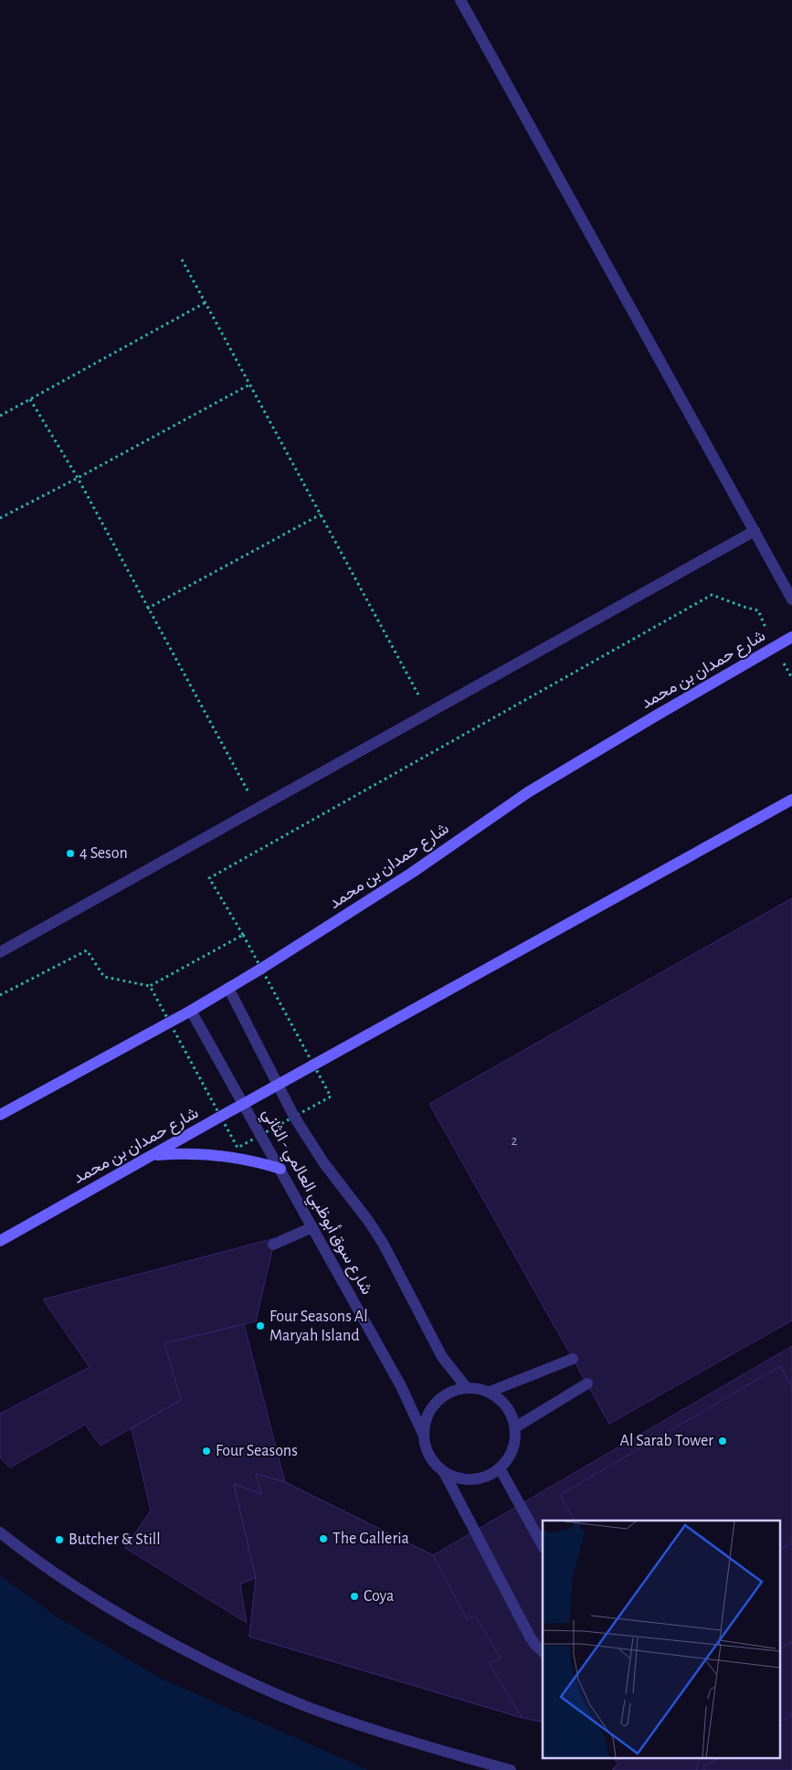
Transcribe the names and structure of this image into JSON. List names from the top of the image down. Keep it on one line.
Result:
{"streets":{"main road":["شارع حمدان بن محمد"],"street":["شارع سوق أبوظبي العالمي - الثاني"]},"crossings":[["شارع حمدان بن محمد","شارع سوق أبوظبي العالمي - الثاني"]],"places":["4 Seson","Four Seasons Al Maryah Island","Al Sarab Tower","Four Seasons","The Galleria","Butcher & Still","Coya"],"house_numbers":["2"]}
